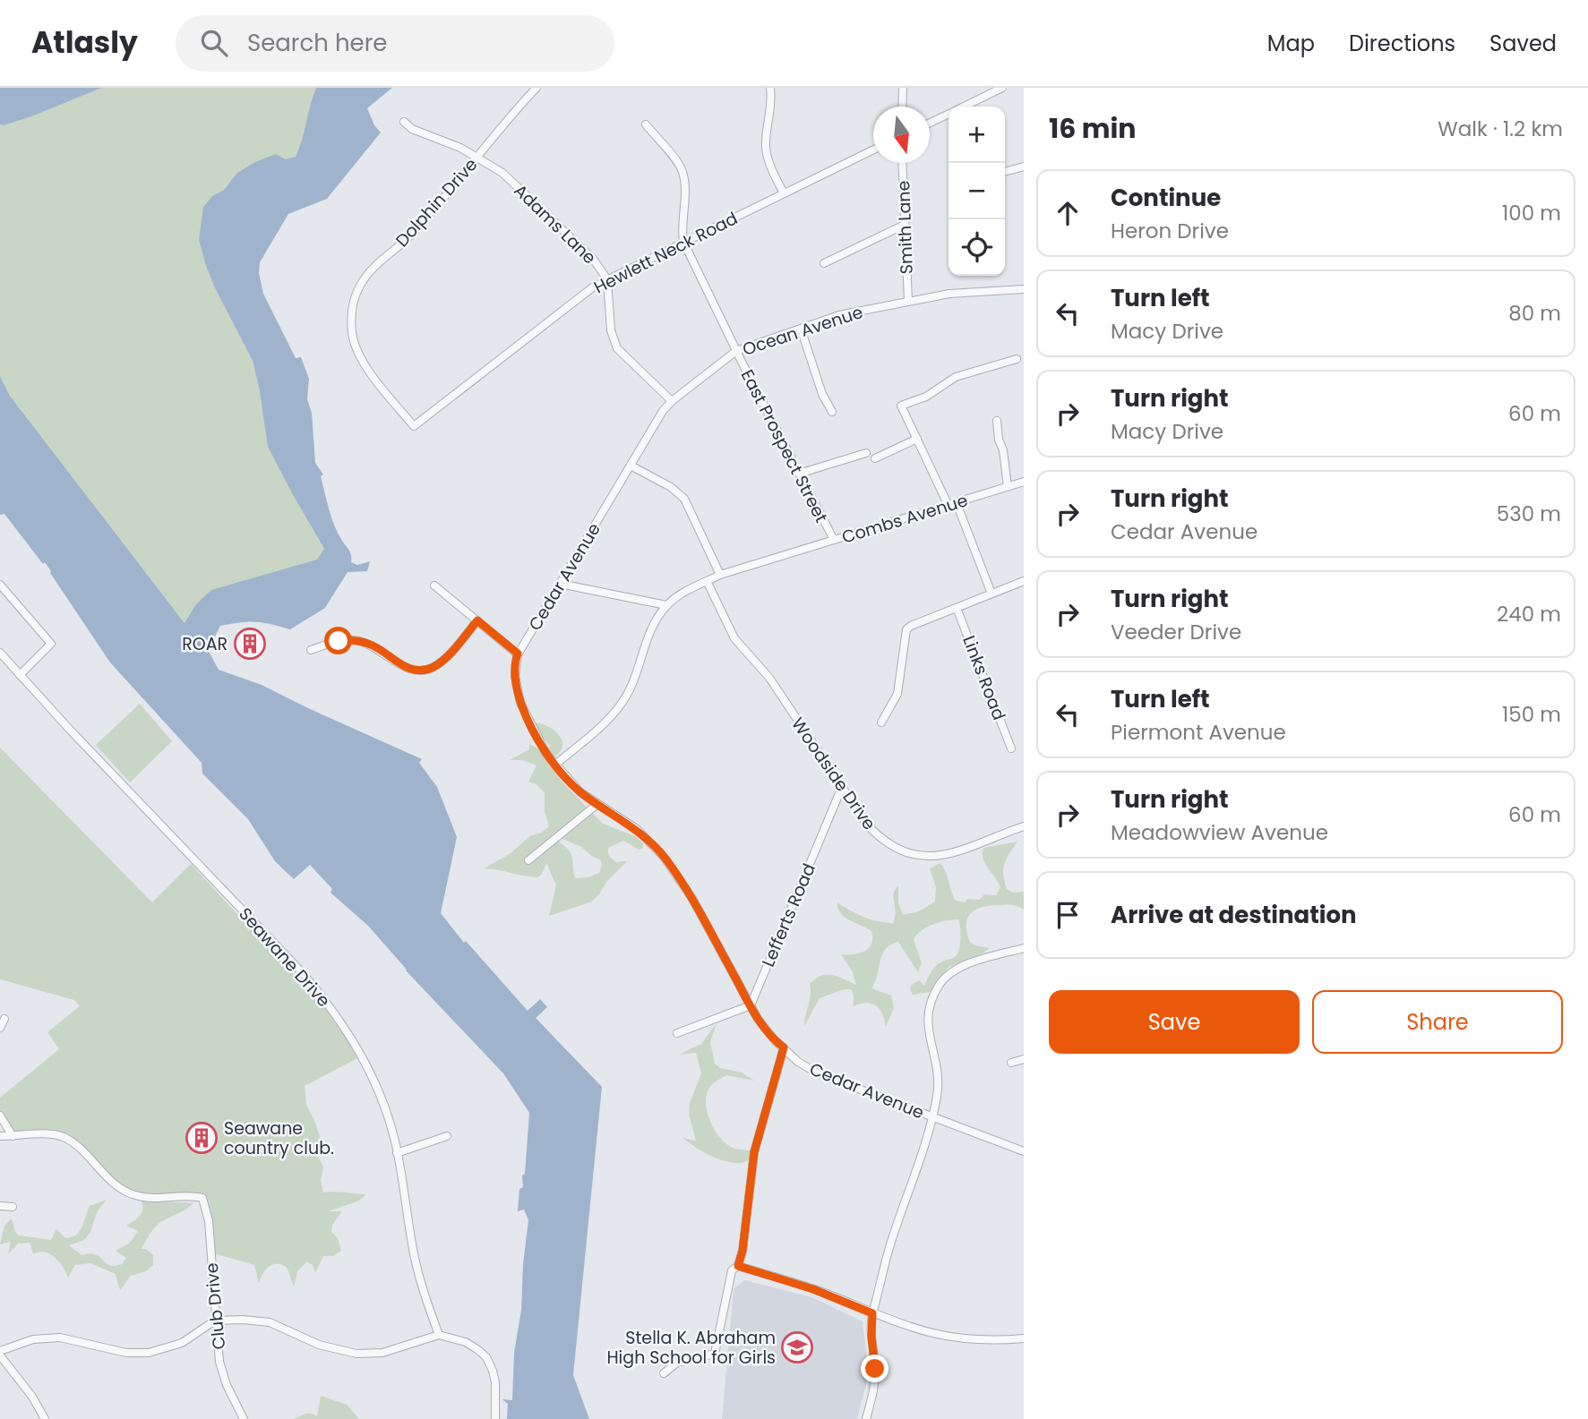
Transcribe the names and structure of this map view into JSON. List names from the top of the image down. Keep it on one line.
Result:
{"streets":{"street":["Dolphin Drive","Adams Lane","Smith Lane","Hewlett Neck Road","Ocean Avenue","East Prospect Street","Combs Avenue","Cedar Avenue","Links Road","Woodside Drive","Lefferts Road","Seawane Drive","Club Drive"]},"crossings":[["Dolphin Drive","Adams Lane"],["Dolphin Drive","Hewlett Neck Road"],["Adams Lane","Hewlett Neck Road"],["Adams Lane","Ocean Avenue"],["Adams Lane","Cedar Avenue"],["Smith Lane","Ocean Avenue"],["Hewlett Neck Road","East Prospect Street"],["Ocean Avenue","East Prospect Street"],["Ocean Avenue","Cedar Avenue"],["East Prospect Street","Combs Avenue"],["Combs Avenue","Woodside Drive"],["Cedar Avenue","Lefferts Road"],["Woodside Drive","Lefferts Road"]],"places":{"building":["ROAR","Seawane country club."],"school or university":["Stella K. Abraham High School for Girls"]},"north":"bottom","page":{"header":"Atlasly","search":"Search here","nav":["Map","Directions","Saved"],"heading":["16 min","Walk · 1.2 km"],"map_buttons":["+","−"],"list":[["Continue","Heron Drive","100 m"],["Turn left","Macy Drive","80 m"],["Turn right","Macy Drive","60 m"],["Turn right","Cedar Avenue","530 m"],["Turn right","Veeder Drive","240 m"],["Turn left","Piermont Avenue","150 m"],["Turn right","Meadowview Avenue","60 m"],"Arrive at destination"],"buttons":["Save","Share"]}}
